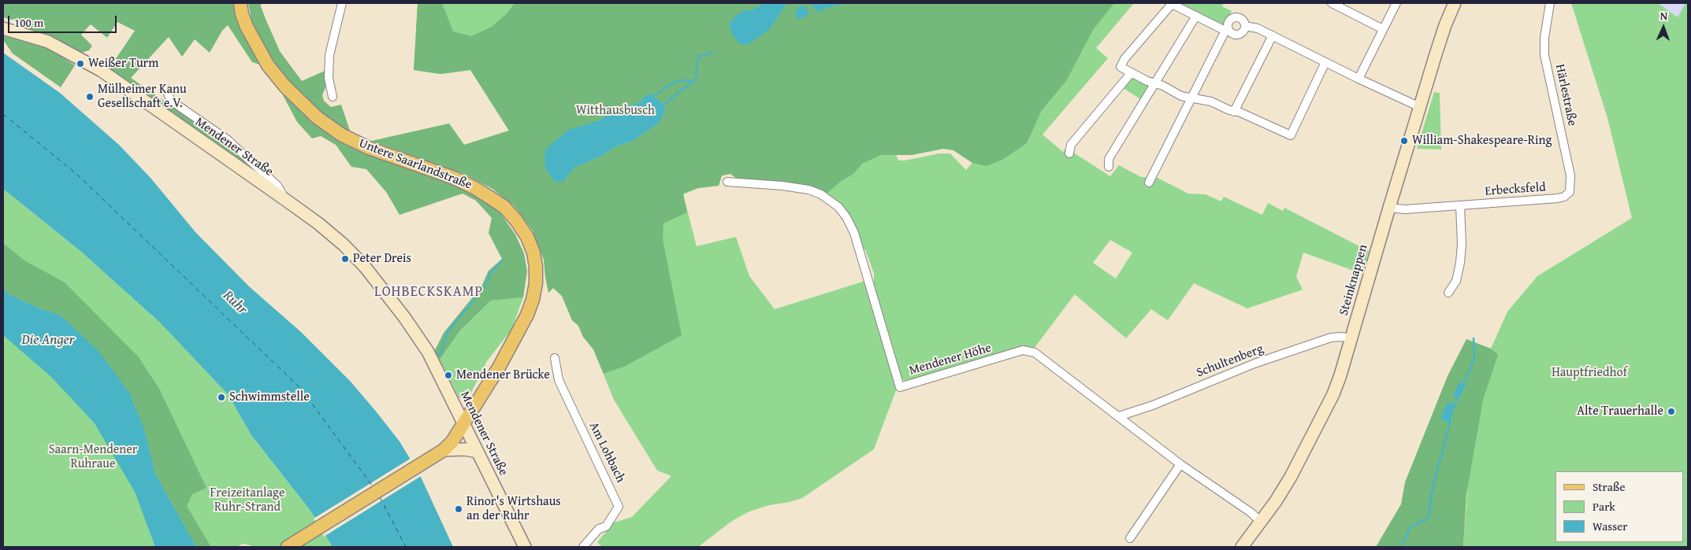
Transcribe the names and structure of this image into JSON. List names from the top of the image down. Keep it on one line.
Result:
{"streets":{"main road":["Untere Saarlandstraße"],"street":["Härlestraße","Mendener Straße","Erbecksfeld","Steinknappen","Mendener Höhe","Schultenberg","Am Lohbach"]},"crossings":[["Härlestraße","Erbecksfeld"],["Mendener Straße","Untere Saarlandstraße"],["Erbecksfeld","Steinknappen"],["Steinknappen","Mendener Höhe"],["Steinknappen","Schultenberg"],["Mendener Höhe","Schultenberg"]],"districts":["LOHBECKSKAMP"],"water":["Ruhr","Die Anger"],"parks":["Witthausbusch","Hauptfriedhof","Saarn-Mendener Ruhraue","Freizeitanlage Ruhr-Strand"],"places":["Weißer Turm","Mülheimer Kanu Gesellschaft e.V.","William-Shakespeare-Ring","Peter Dreis","Mendener Brücke","Schwimmstelle","Alte Trauerhalle","Rinor's Wirtshaus an der Ruhr"],"legend":["Straße","Park","Wasser"],"scale_bar":"100 m","north":"top"}
